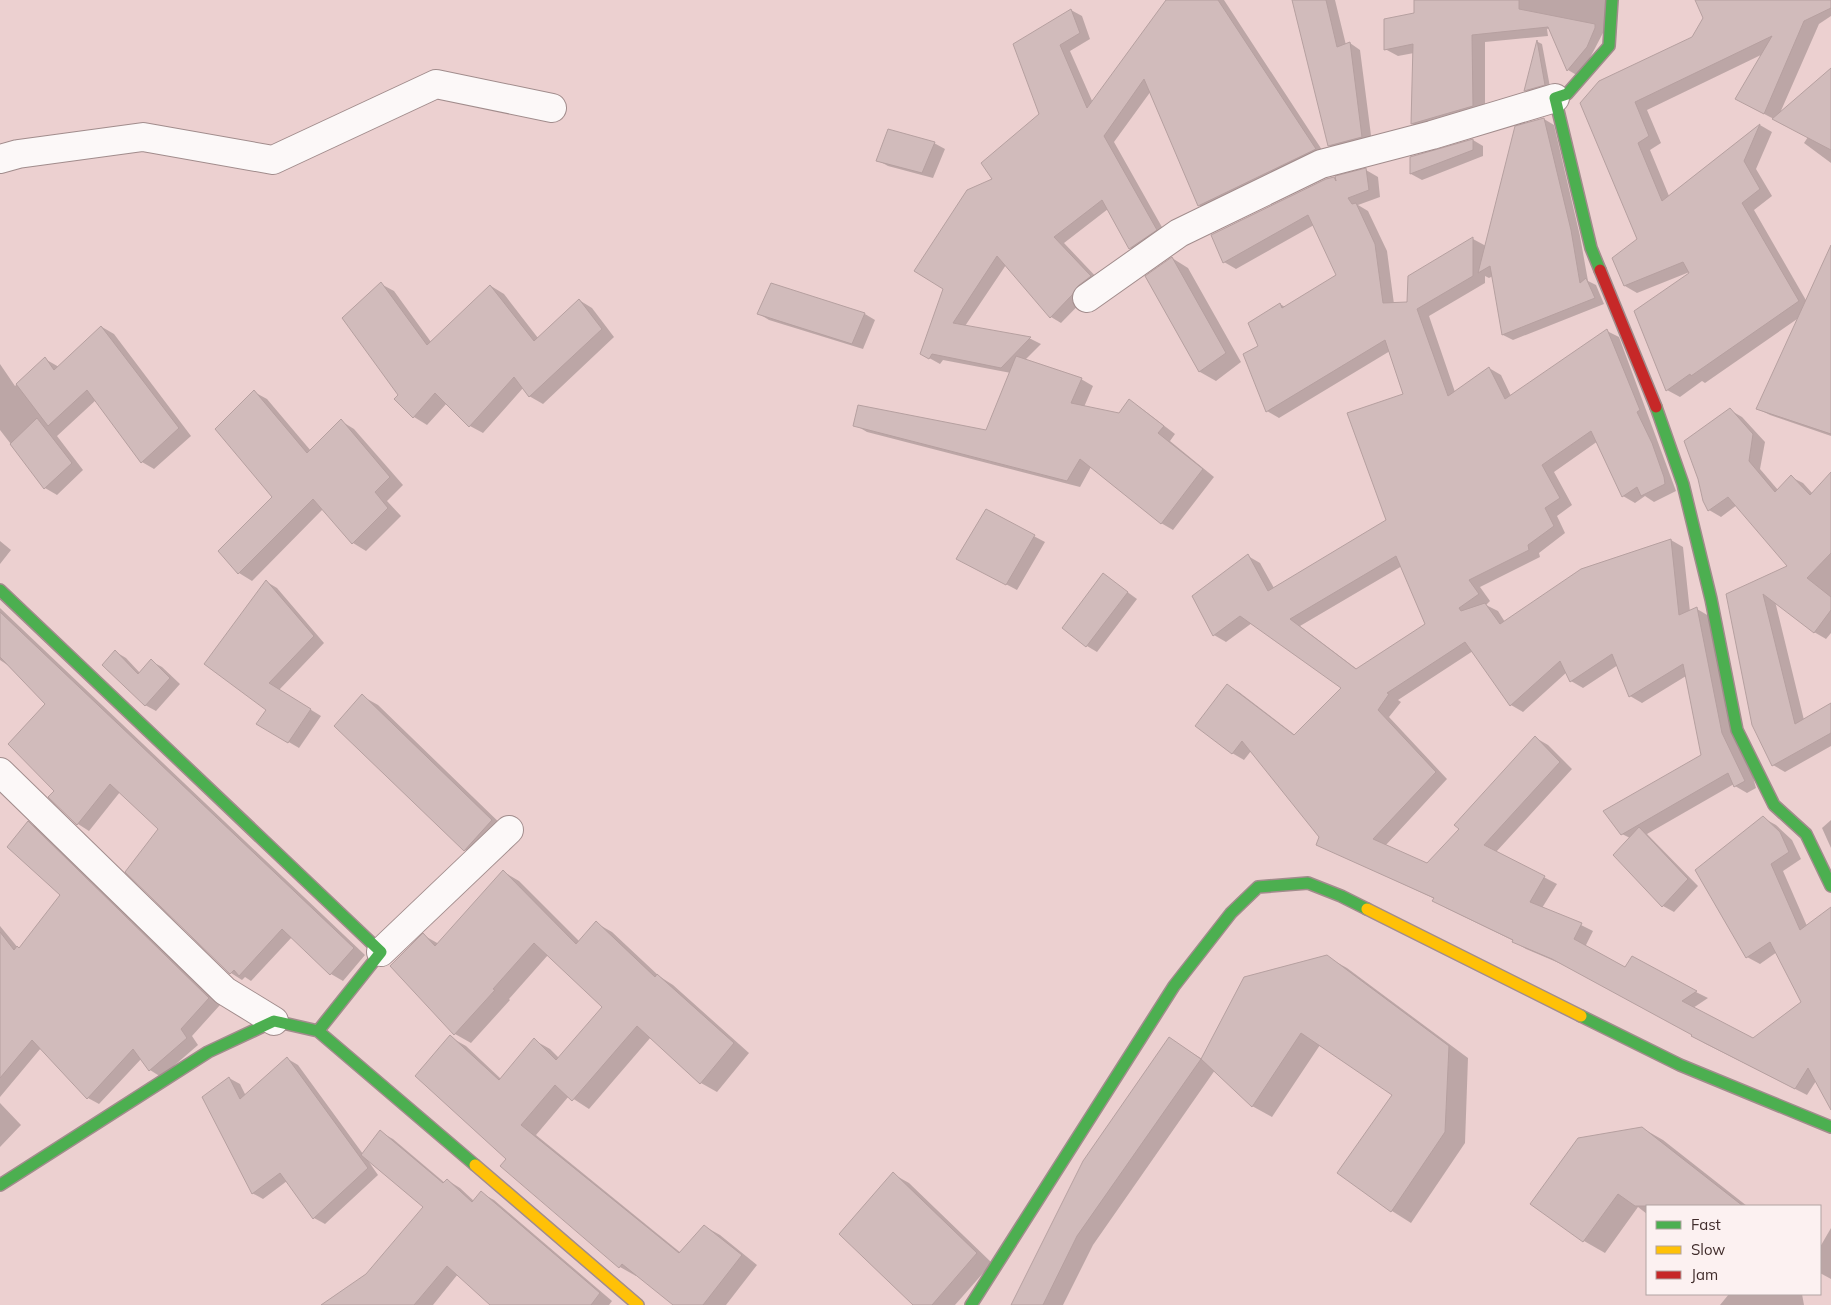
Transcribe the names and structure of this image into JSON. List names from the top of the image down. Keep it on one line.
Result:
{"legend":["Fast","Slow","Jam"]}
